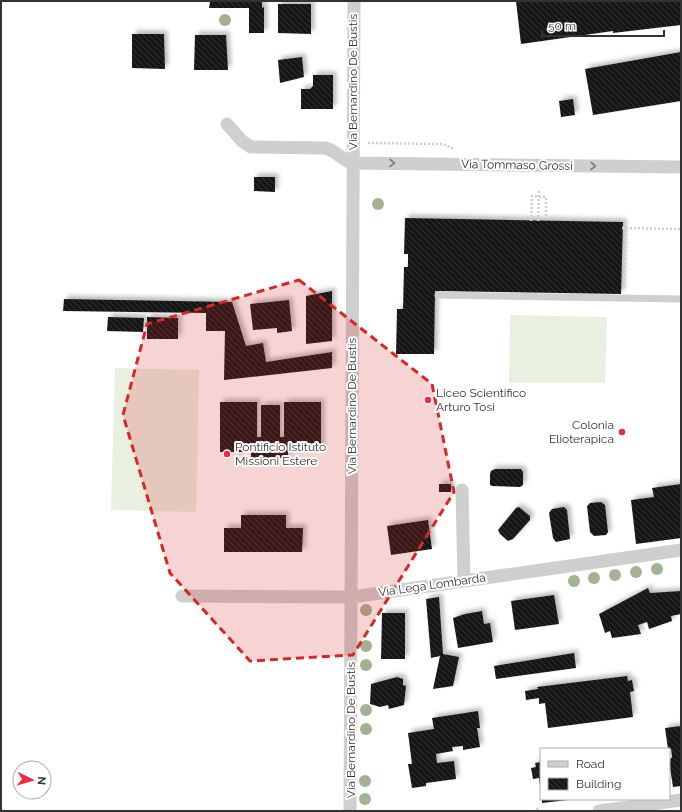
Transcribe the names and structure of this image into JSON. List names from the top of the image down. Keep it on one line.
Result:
{"streets":{"street":["Via Bernardino De Bustis","Via Tommaso Grossi","Via Lega Lombarda"]},"crossings":[["Via Bernardino De Bustis","Via Tommaso Grossi"],["Via Bernardino De Bustis","Via Lega Lombarda"]],"one_way":["Via Tommaso Grossi"],"places":["Liceo Scientifico Arturo Tosi","Colonia Elioterapica","Pontificio Istituto Missioni Estere"],"legend":["Road","Building"],"scale_bar":"50 m","north":"right"}
